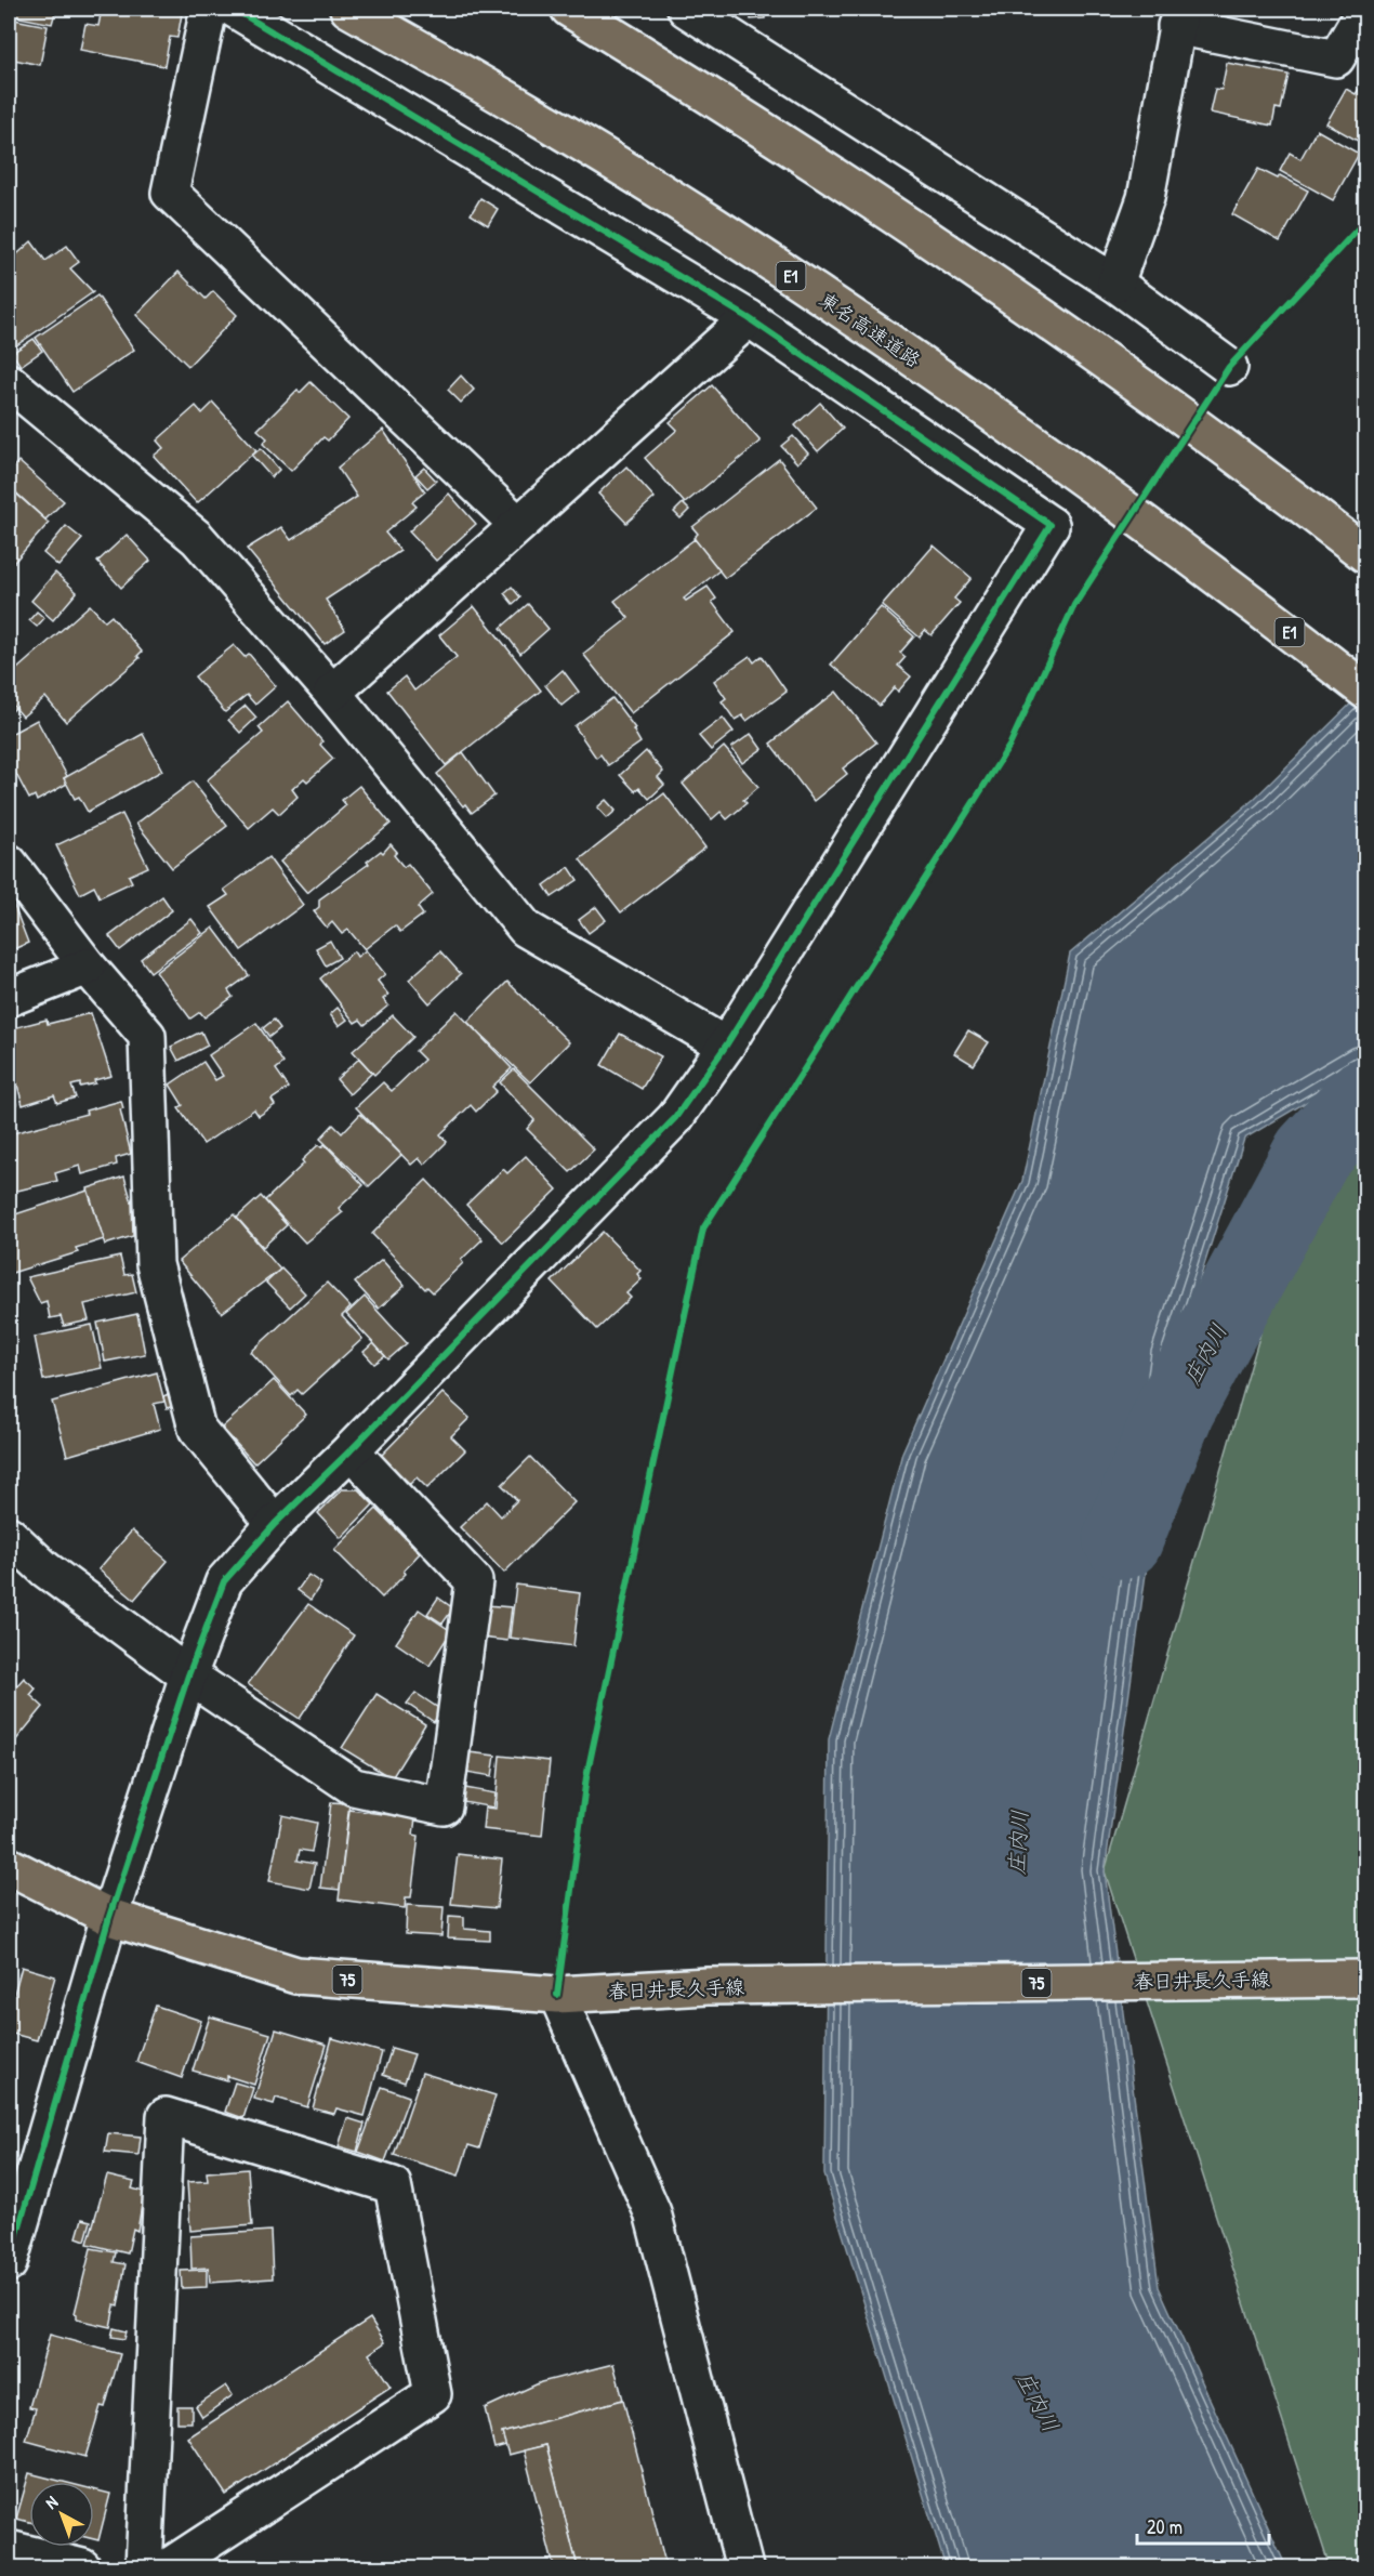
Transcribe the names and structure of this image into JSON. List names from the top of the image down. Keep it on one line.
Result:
{"streets":{"main road":["E1","東名高速道路","75","春日井長久手線"]},"water":["庄内川"],"scale_bar":"20 m","north":"top left"}
